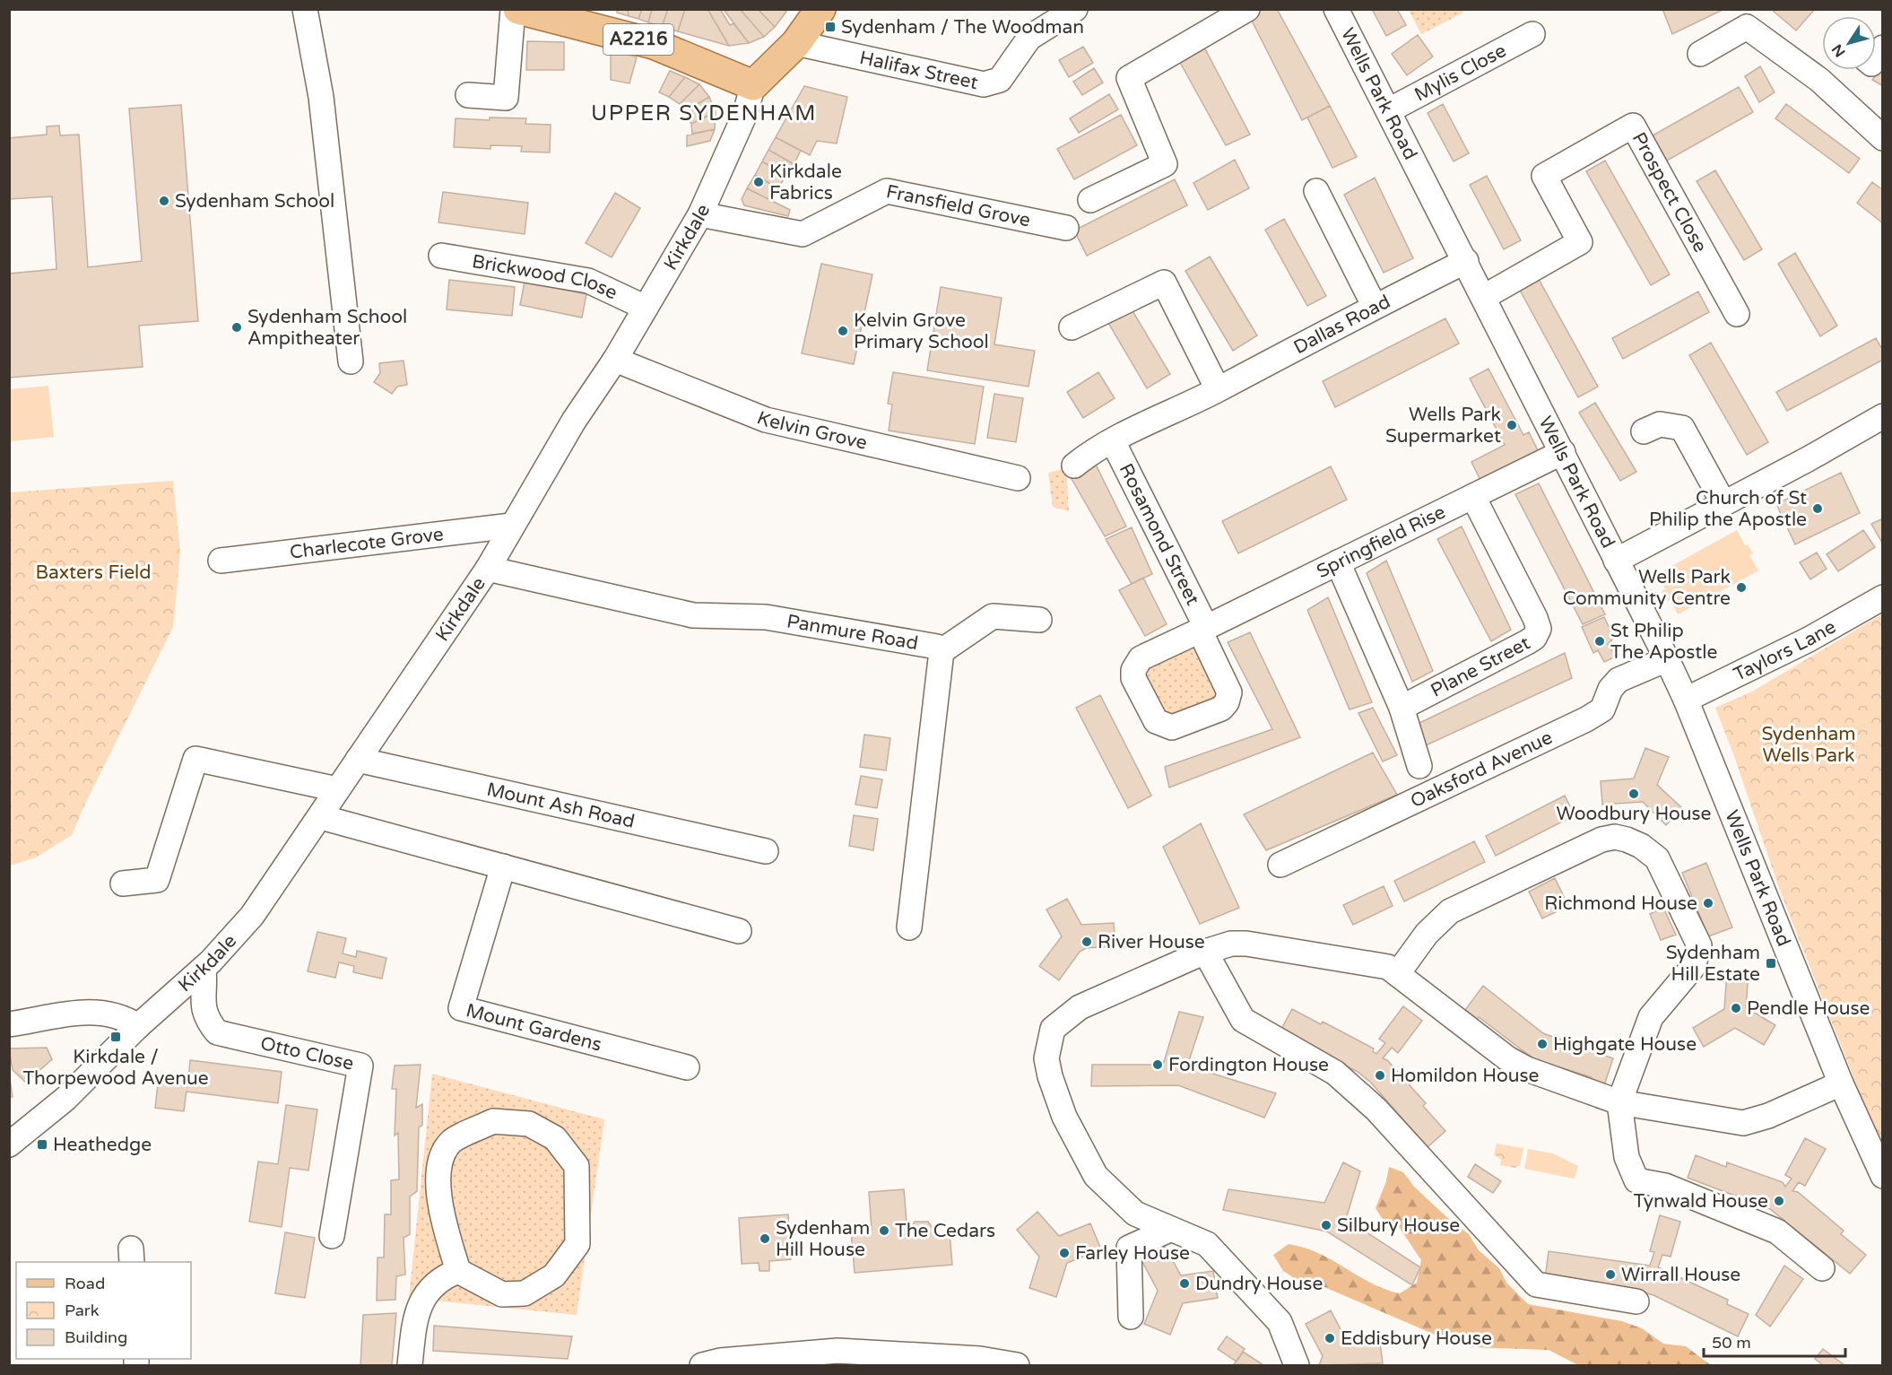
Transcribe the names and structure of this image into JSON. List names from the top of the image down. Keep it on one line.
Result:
{"streets":{"main road":["A2216","Kirkdale"],"street":["Halifax Street","Mylis Close","Wells Park Road","Prospect Close","Fransfield Grove","Brickwood Close","Dallas Road","Kelvin Grove","Rosamond Street","Springfield Rise","Charlecote Grove","Panmure Road","Taylors Lane","Plane Street","Oaksford Avenue","Mount Ash Road","Mount Gardens","Otto Close"]},"crossings":[["A2216","Kirkdale"],["Halifax Street","Kirkdale"],["Mylis Close","Wells Park Road"],["Wells Park Road","Prospect Close"],["Wells Park Road","Dallas Road"],["Wells Park Road","Springfield Rise"],["Wells Park Road","Taylors Lane"],["Wells Park Road","Oaksford Avenue"],["Fransfield Grove","Kirkdale"],["Kirkdale","Brickwood Close"],["Kirkdale","Kelvin Grove"],["Kirkdale","Charlecote Grove"],["Kirkdale","Panmure Road"],["Kirkdale","Mount Ash Road"],["Kirkdale","Otto Close"],["Dallas Road","Rosamond Street"],["Rosamond Street","Springfield Rise"],["Springfield Rise","Plane Street"]],"districts":["UPPER SYDENHAM"],"parks":["Baxters Field","Sydenham Wells Park"],"places":{"transit":["Sydenham / The Woodman","Sydenham Hill Estate","Kirkdale / Thorpewood Avenue","Heathedge"],"other":["Kirkdale Fabrics","Sydenham School","Sydenham School Ampitheater","Kelvin Grove Primary School","Wells Park Supermarket","Church of St Philip the Apostle","Wells Park Community Centre","St Philip The Apostle","Woodbury House","Richmond House","River House","Pendle House","Highgate House","Fordington House","Homildon House","Tynwald House","Silbury House","The Cedars","Sydenham Hill House","Farley House","Wirrall House","Dundry House","Eddisbury House"]},"legend":["Road","Park","Building"],"scale_bar":"50 m","north":"bottom left"}
